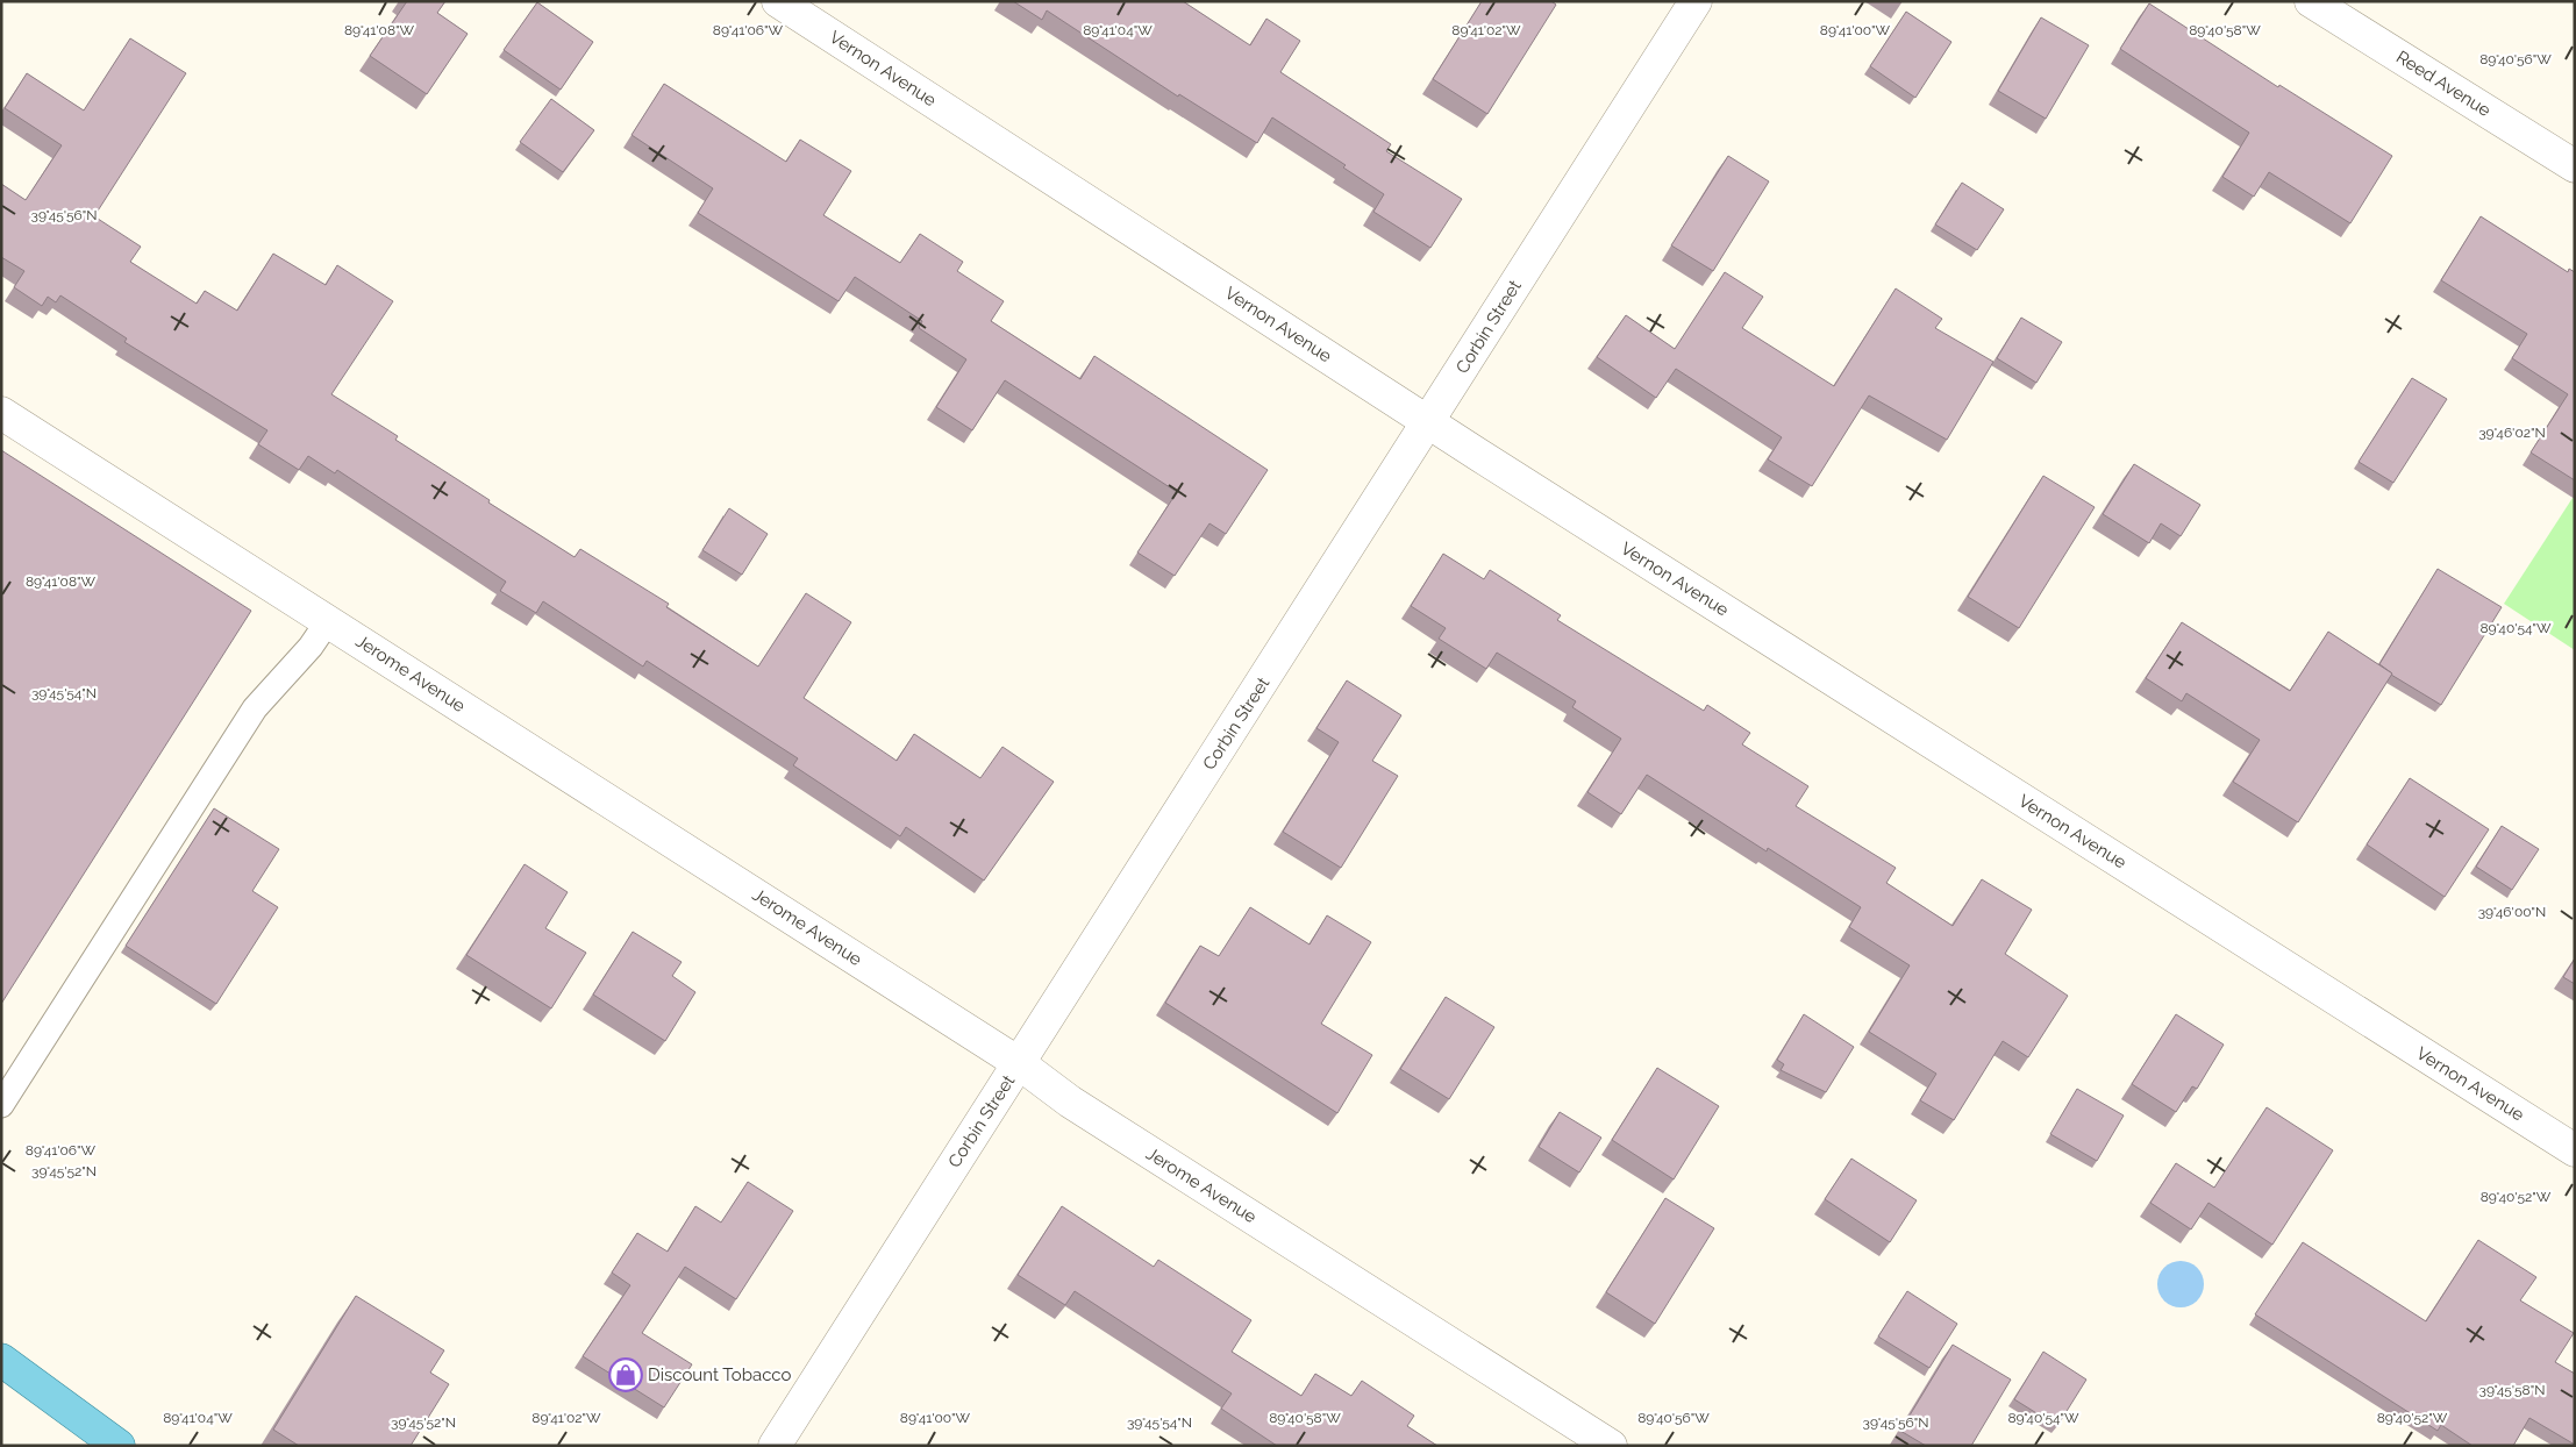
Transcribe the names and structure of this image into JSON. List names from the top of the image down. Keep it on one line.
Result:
{"streets":{"street":["Vernon Avenue","Reed Avenue","Corbin Street","Jerome Avenue"]},"crossings":[["Vernon Avenue","Corbin Street"],["Corbin Street","Jerome Avenue"]],"places":{"shop":["Discount Tobacco"]},"coordinates":["89°41'04\"W","89°41'08\"W","89°41'06\"W","89°41'02\"W","89°41'00\"W","89°40'58\"W","89°40'56\"W","39°45'56\"N","39°46'02\"N","89°40'54\"W","39°45'54\"N","39°46'00\"N","39°45'52\"N","89°40'52\"W","39°45'58\"N"]}
